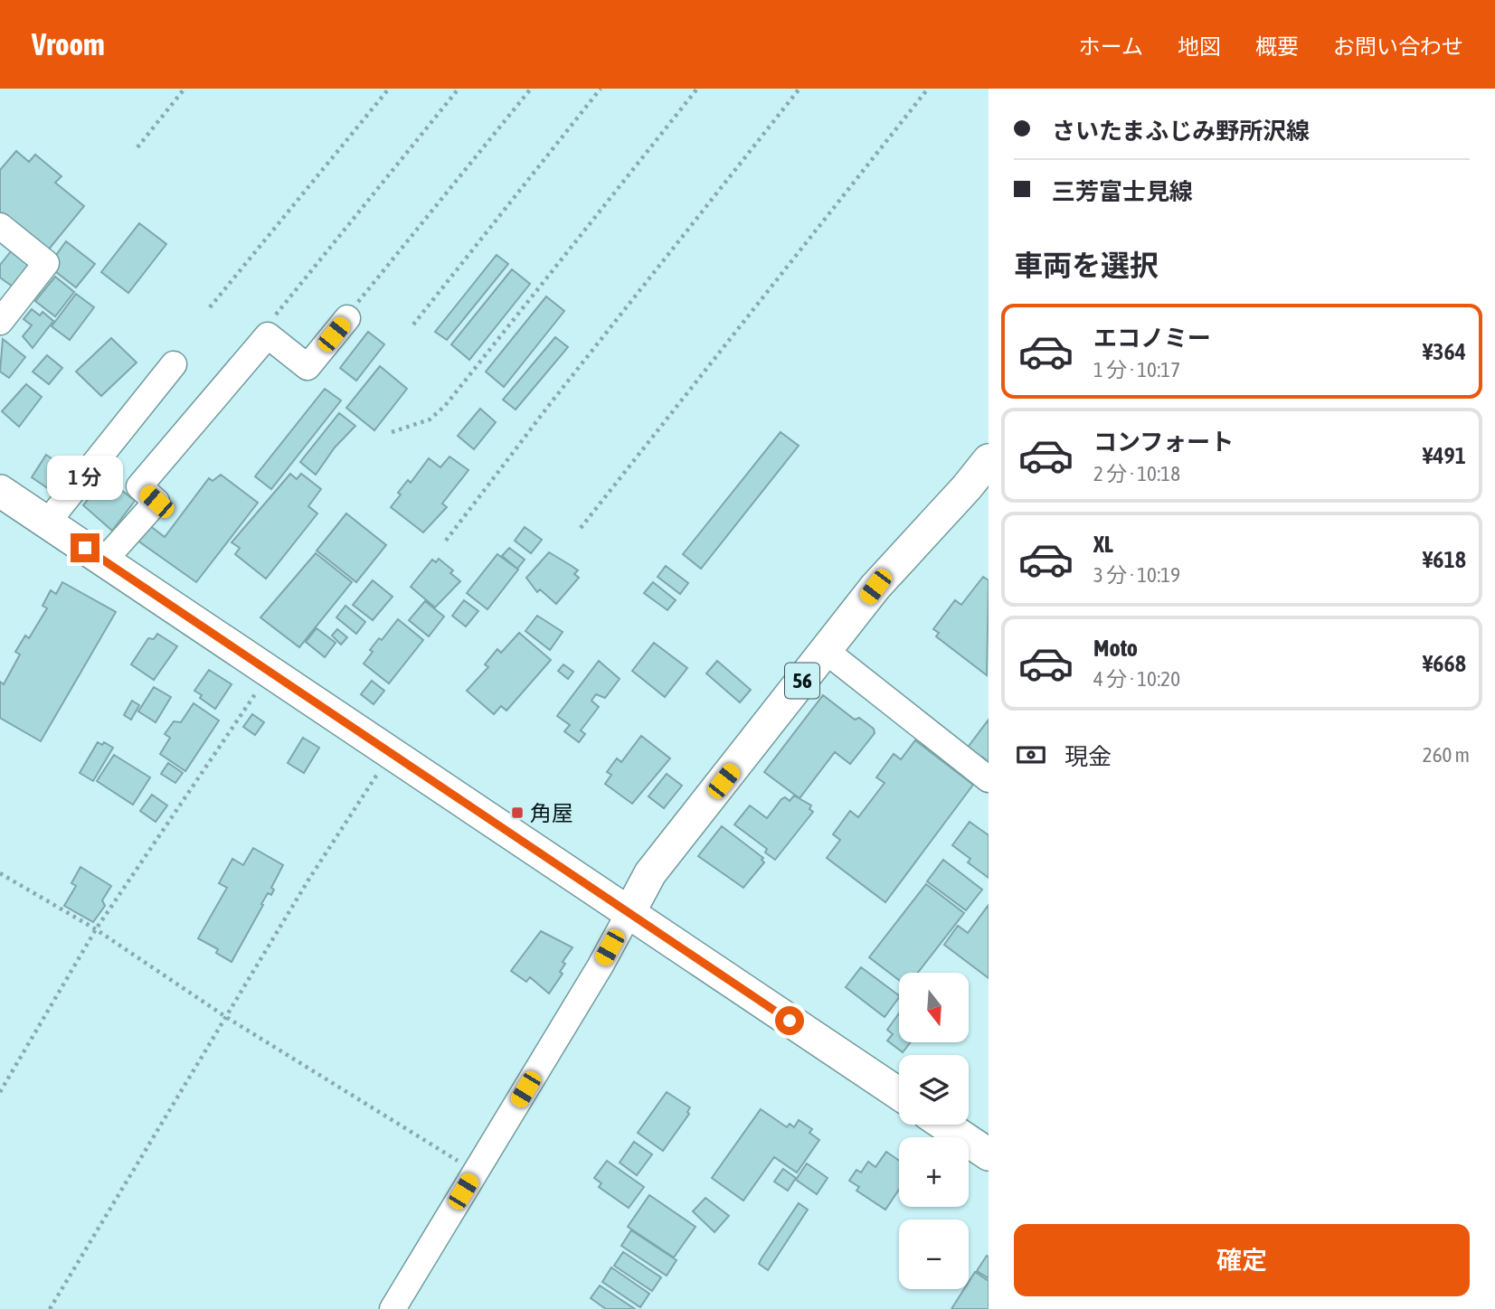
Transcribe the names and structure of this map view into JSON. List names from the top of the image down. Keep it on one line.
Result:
{"streets":{"main road":["56"]},"places":{"transit":["角屋"]},"north":"bottom","page":{"header":"Vroom","nav":["ホーム","地図","概要","お問い合わせ"],"banner":["さいたまふじみ野所沢線","三芳富士見線"],"heading":"車両を選択","list":[{"name":"エコノミー","note":"1 分 · 10:17","value":"¥364"},{"name":"コンフォート","note":"2 分 · 10:18","value":"¥491"},{"name":"XL","note":"3 分 · 10:19","value":"¥618"},{"name":"Moto","note":"4 分 · 10:20","value":"¥668"}],"bubble":"1 分","pay":["現金","260 m"],"map_buttons":["+","−"],"buttons":"確定"}}
